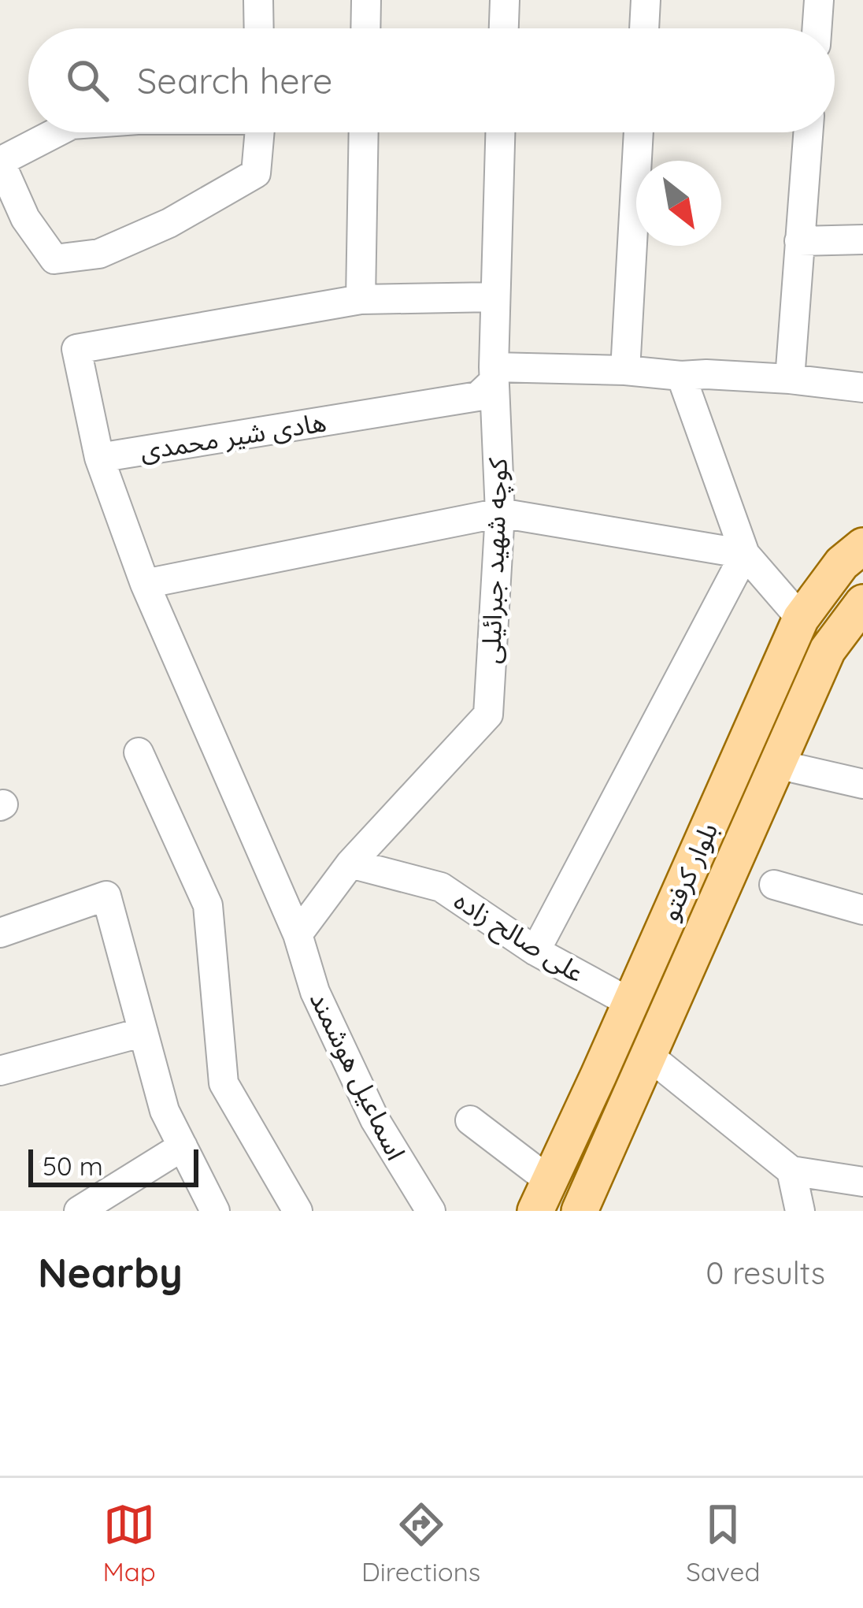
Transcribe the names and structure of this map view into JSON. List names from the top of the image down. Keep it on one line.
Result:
{"streets":{"main road":["بلوار کرفتو"],"street":["هادی شیر محمدی","کوچه شهید جبرائیلی","علی صالح زاده","اسماعیل هوشمند"]},"crossings":[["هادی شیر محمدی","کوچه شهید جبرائیلی"],["هادی شیر محمدی","اسماعیل هوشمند"],["کوچه شهید جبرائیلی","علی صالح زاده"],["کوچه شهید جبرائیلی","اسماعیل هوشمند"],["بلوار کرفتو","علی صالح زاده"]],"scale_bar":"50 m","north":"bottom right","page":{"search":"Search here","scale":"50 m","heading":["Nearby","0 results"],"nav":["Map","Directions","Saved"]}}
